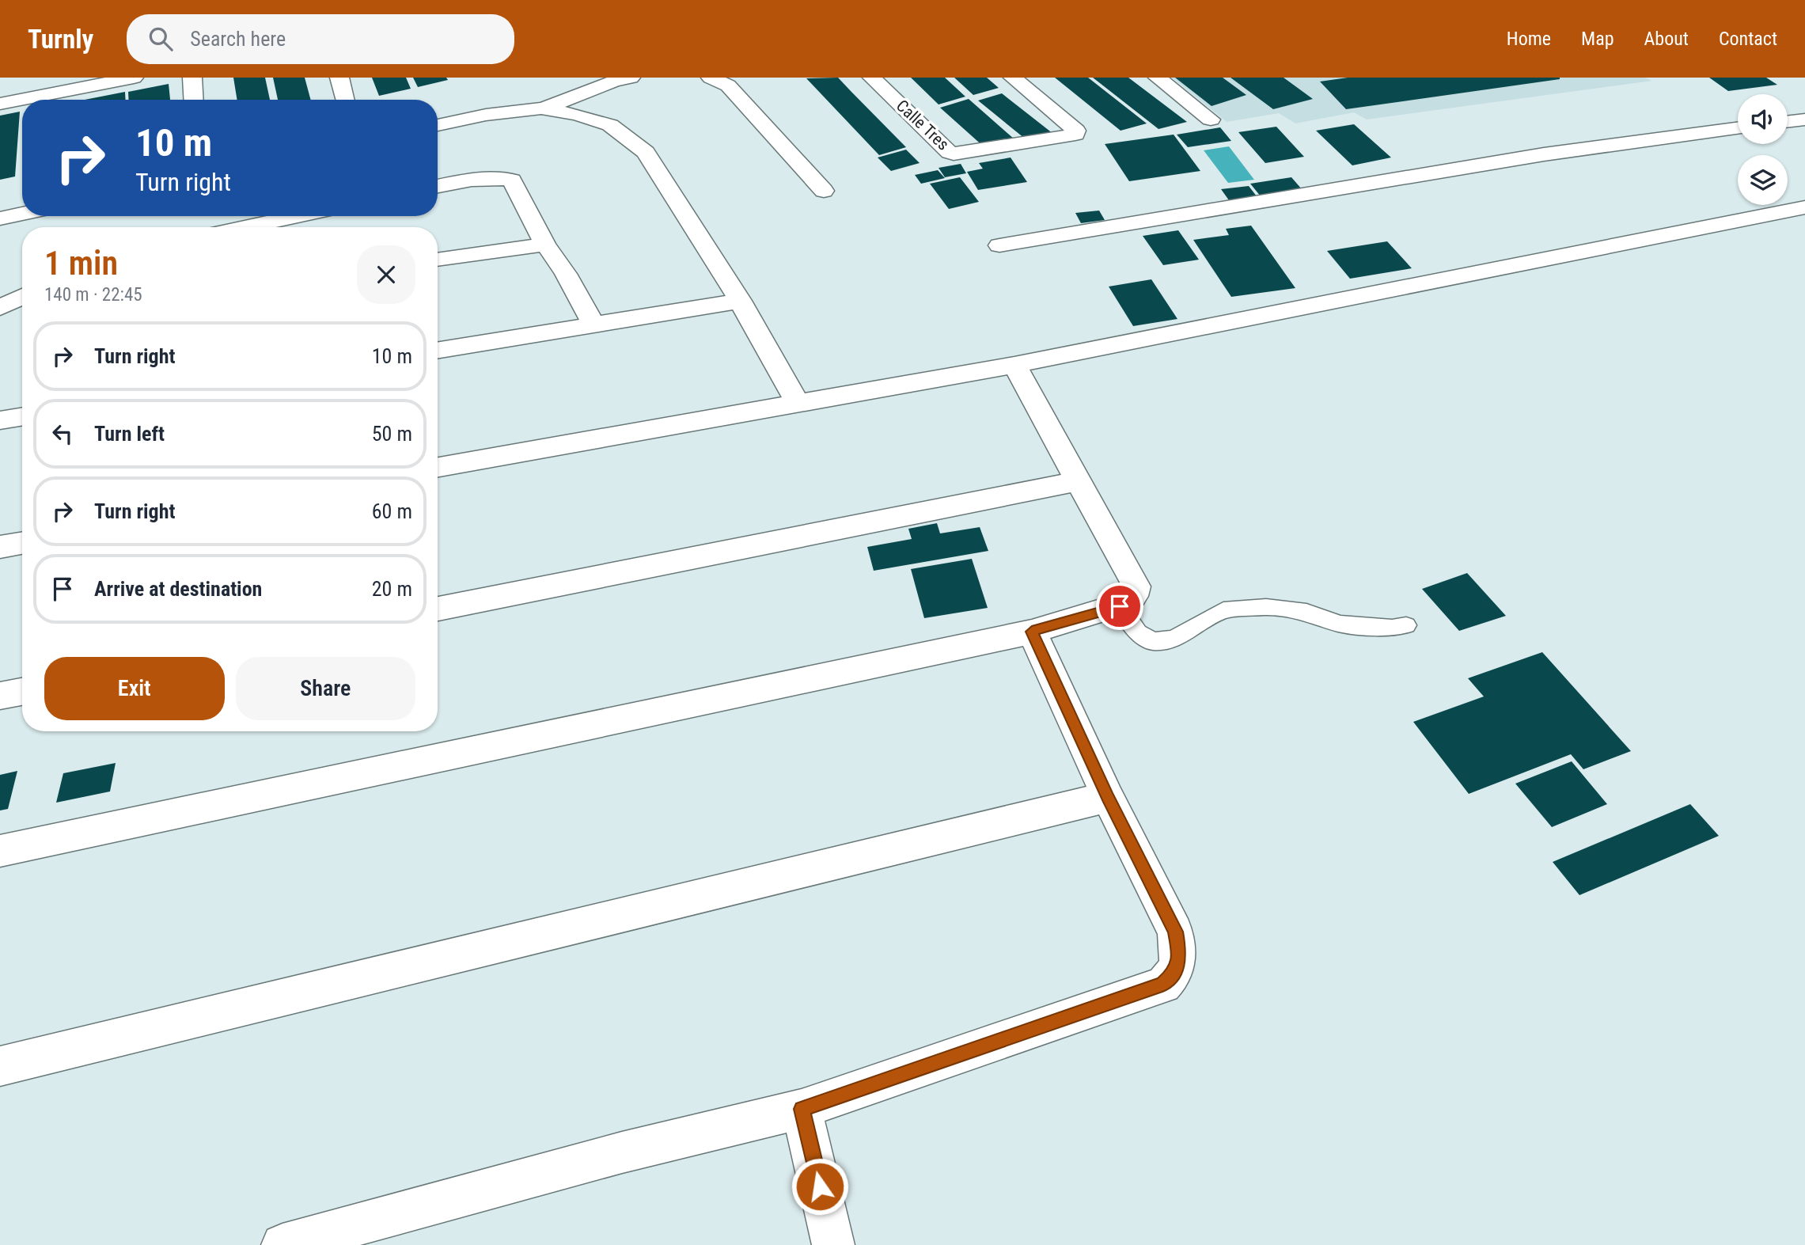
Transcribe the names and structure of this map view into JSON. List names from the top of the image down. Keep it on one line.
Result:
{"streets":{"street":["Calle Tres"]},"page":{"header":"Turnly","search":"Search here","nav":["Home","Map","About","Contact"],"turn":["10 m","Turn right"],"heading":["1 min","140 m · 22:45"],"list":[{"name":"Turn right","value":"10 m"},{"name":"Turn left","value":"50 m"},{"name":"Turn right","value":"60 m"},{"name":"Arrive at destination","value":"20 m"}],"buttons":["Exit","Share"]}}
